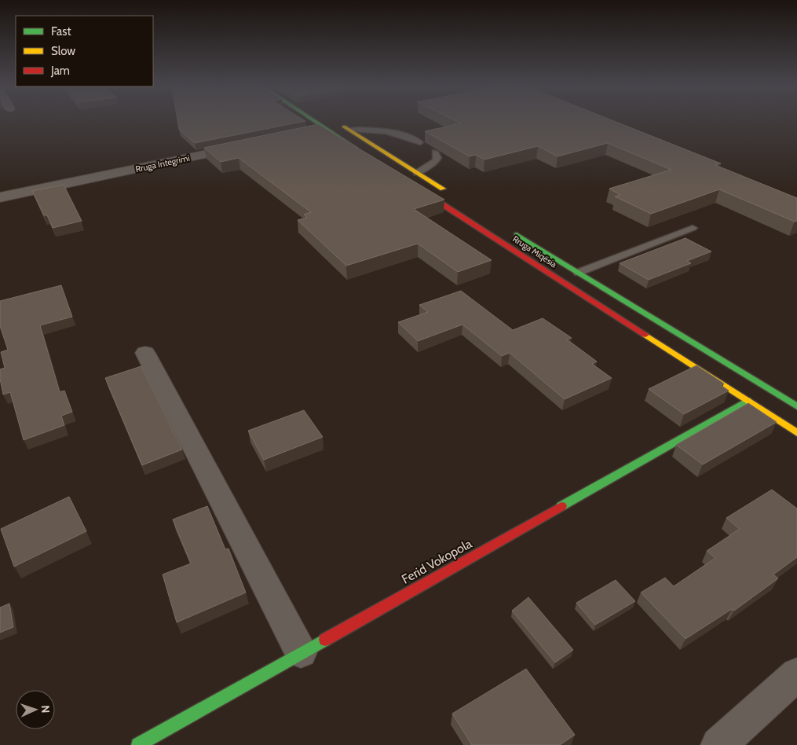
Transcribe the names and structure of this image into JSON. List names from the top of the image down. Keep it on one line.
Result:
{"streets":{"main road":["Rruga Miqësia","Ferid Vokopola"],"street":["Rruga Integrimi"]},"crossings":[["Rruga Miqësia","Ferid Vokopola"]],"legend":["Fast","Slow","Jam"],"north":"right"}
